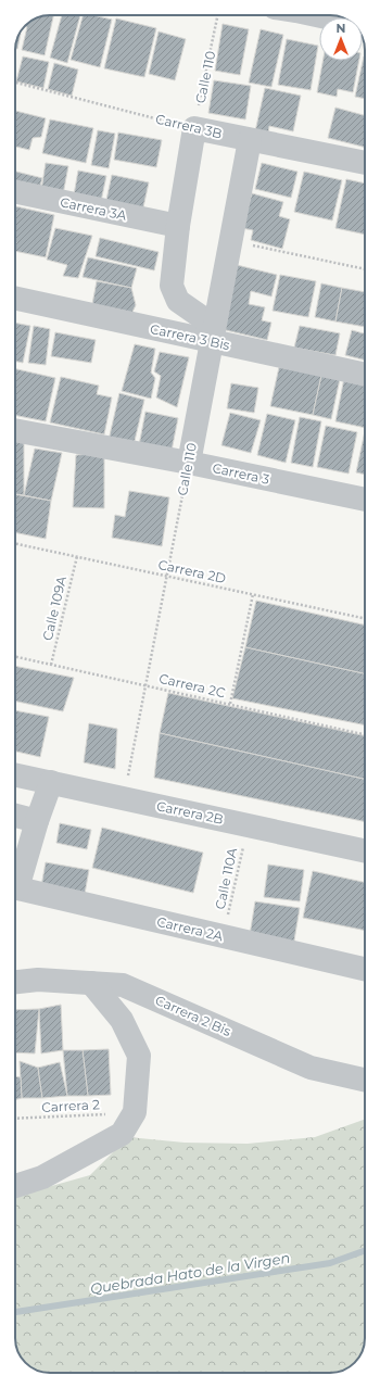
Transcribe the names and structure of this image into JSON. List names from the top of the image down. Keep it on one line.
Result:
{"streets":{"street":["Calle 110","Carrera 3B","Carrera 3A","Carrera 3 Bis","Carrera 3","Carrera 2B","Carrera 2A","Carrera 2 Bis"],"path":["Carrera 2D","Calle 109A","Carrera 2C","Calle 110A","Carrera 2"]},"crossings":[["Calle 110","Carrera 3B"],["Calle 110","Carrera 3 Bis"],["Calle 110","Carrera 3"],["Calle 110","Carrera 2D"],["Calle 110","Carrera 2C"],["Calle 110","Carrera 2B"],["Carrera 2D","Calle 109A"],["Calle 109A","Carrera 2C"],["Carrera 2B","Calle 110A"],["Calle 110A","Carrera 2A"]],"water":["Quebrada Hato de la Virgen"],"north":"top"}
